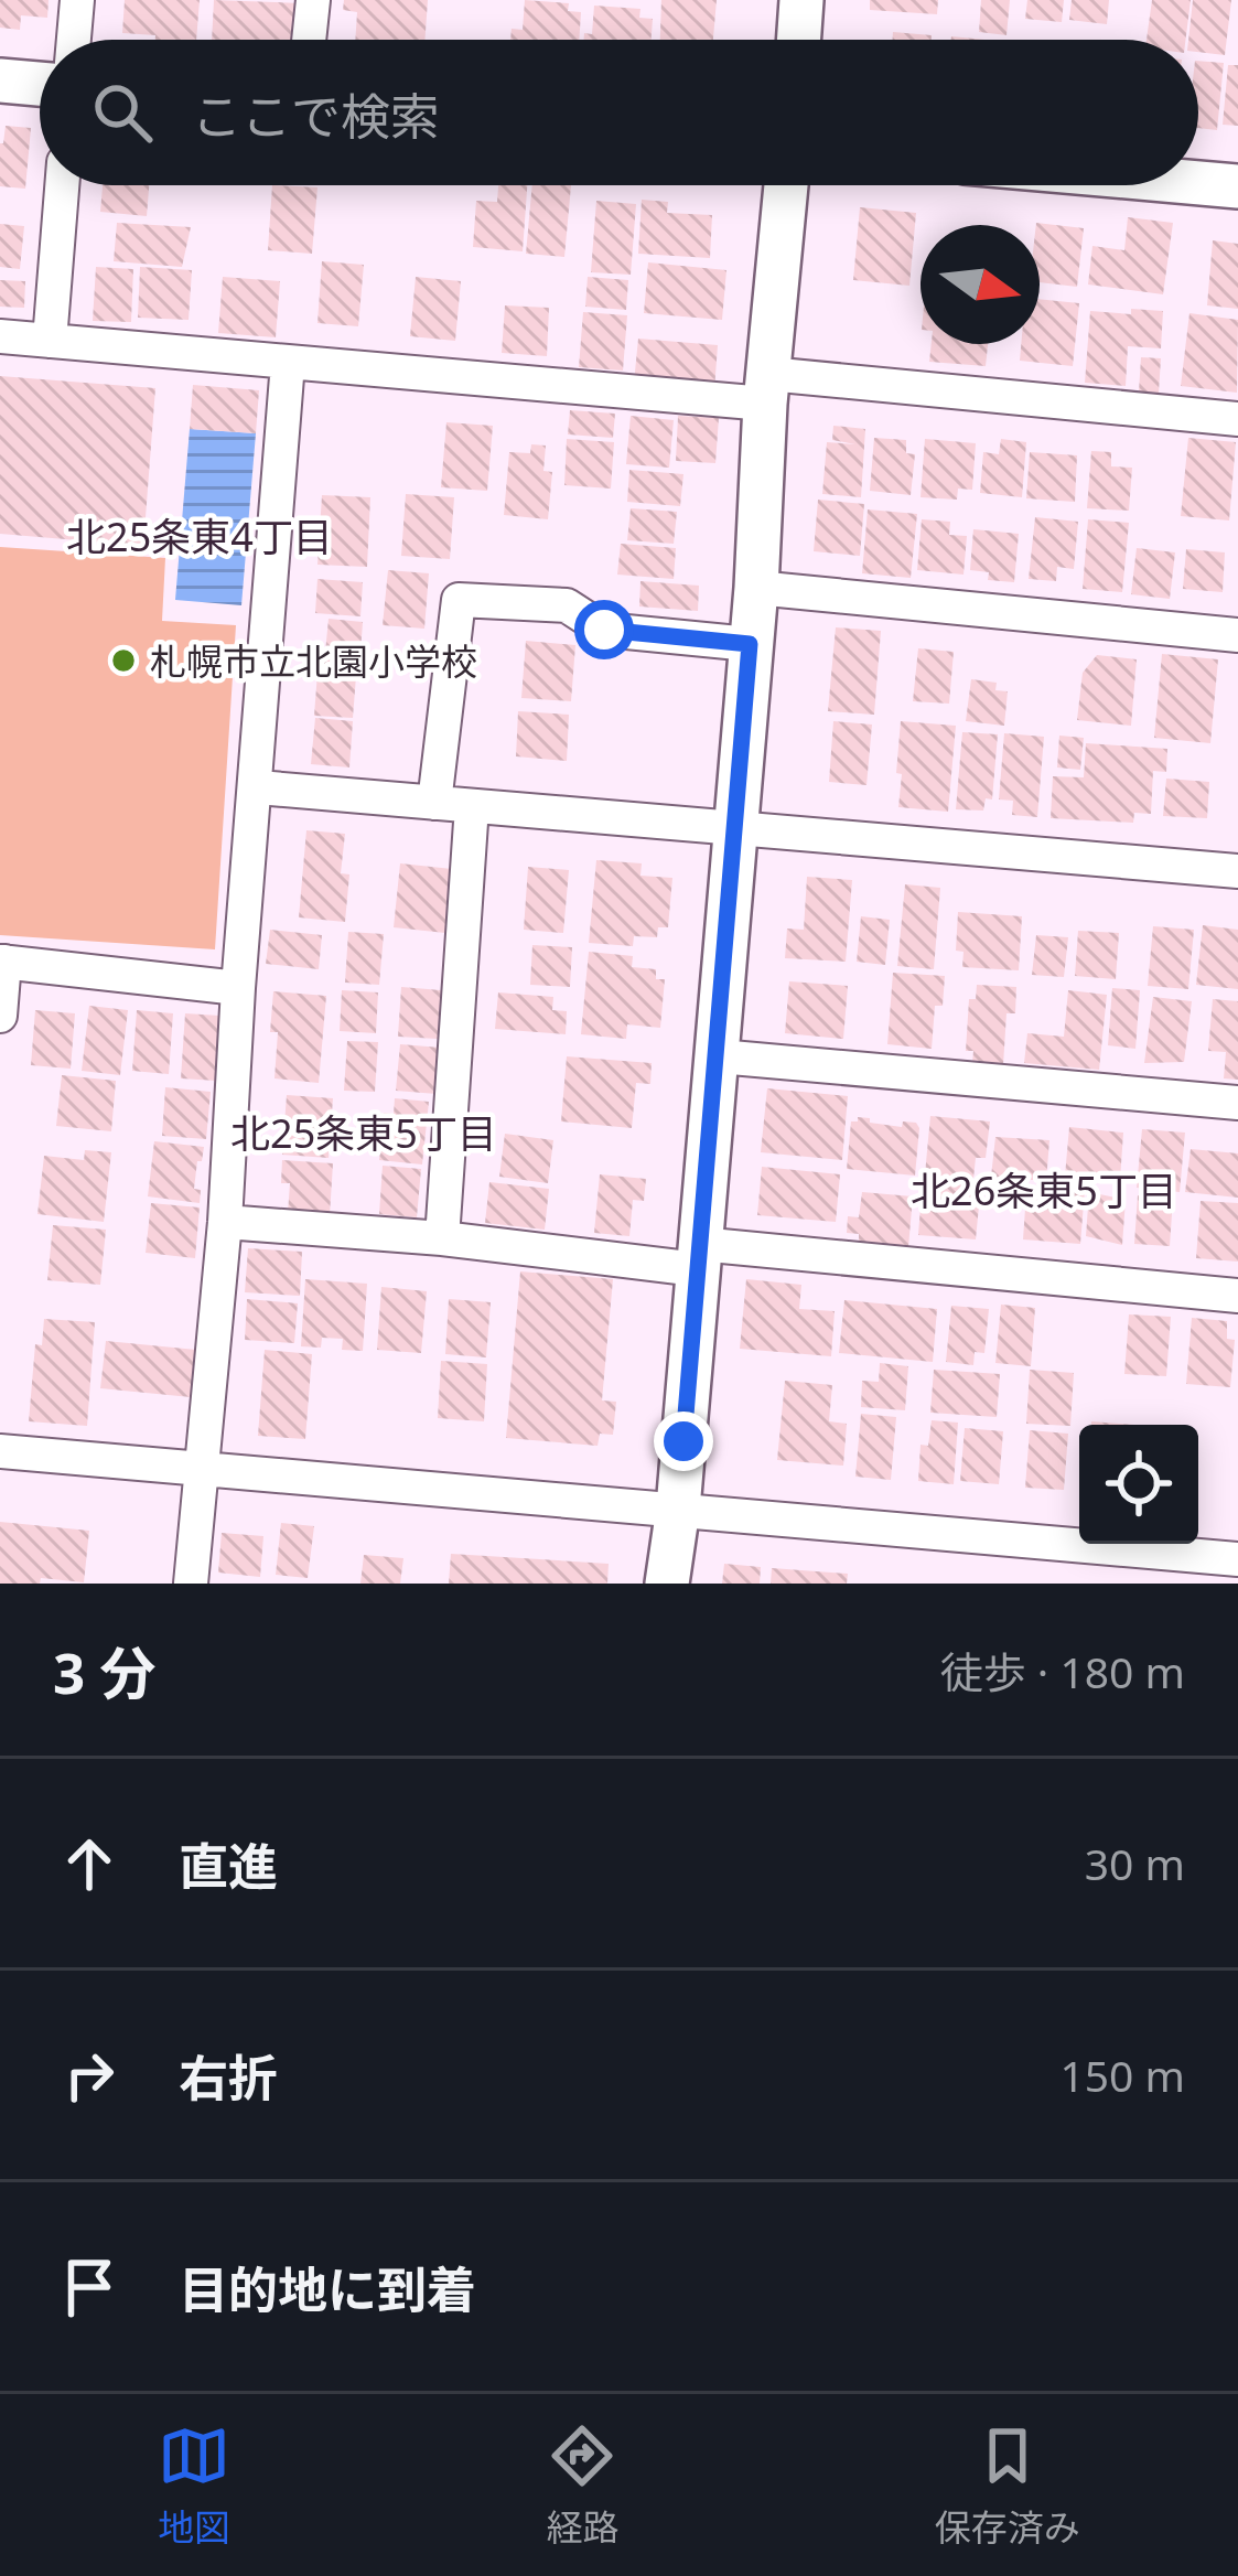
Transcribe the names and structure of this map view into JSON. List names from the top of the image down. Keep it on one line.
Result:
{"districts":["北25条東4丁目","北25条東5丁目","北26条東5丁目"],"places":["札幌市立北園小学校"],"north":"right","page":{"search":"ここで検索","heading":["3 分","徒歩 · 180 m"],"list":[["直進","30 m"],["右折","150 m"],"目的地に到着"],"nav":["地図","経路","保存済み"]}}
